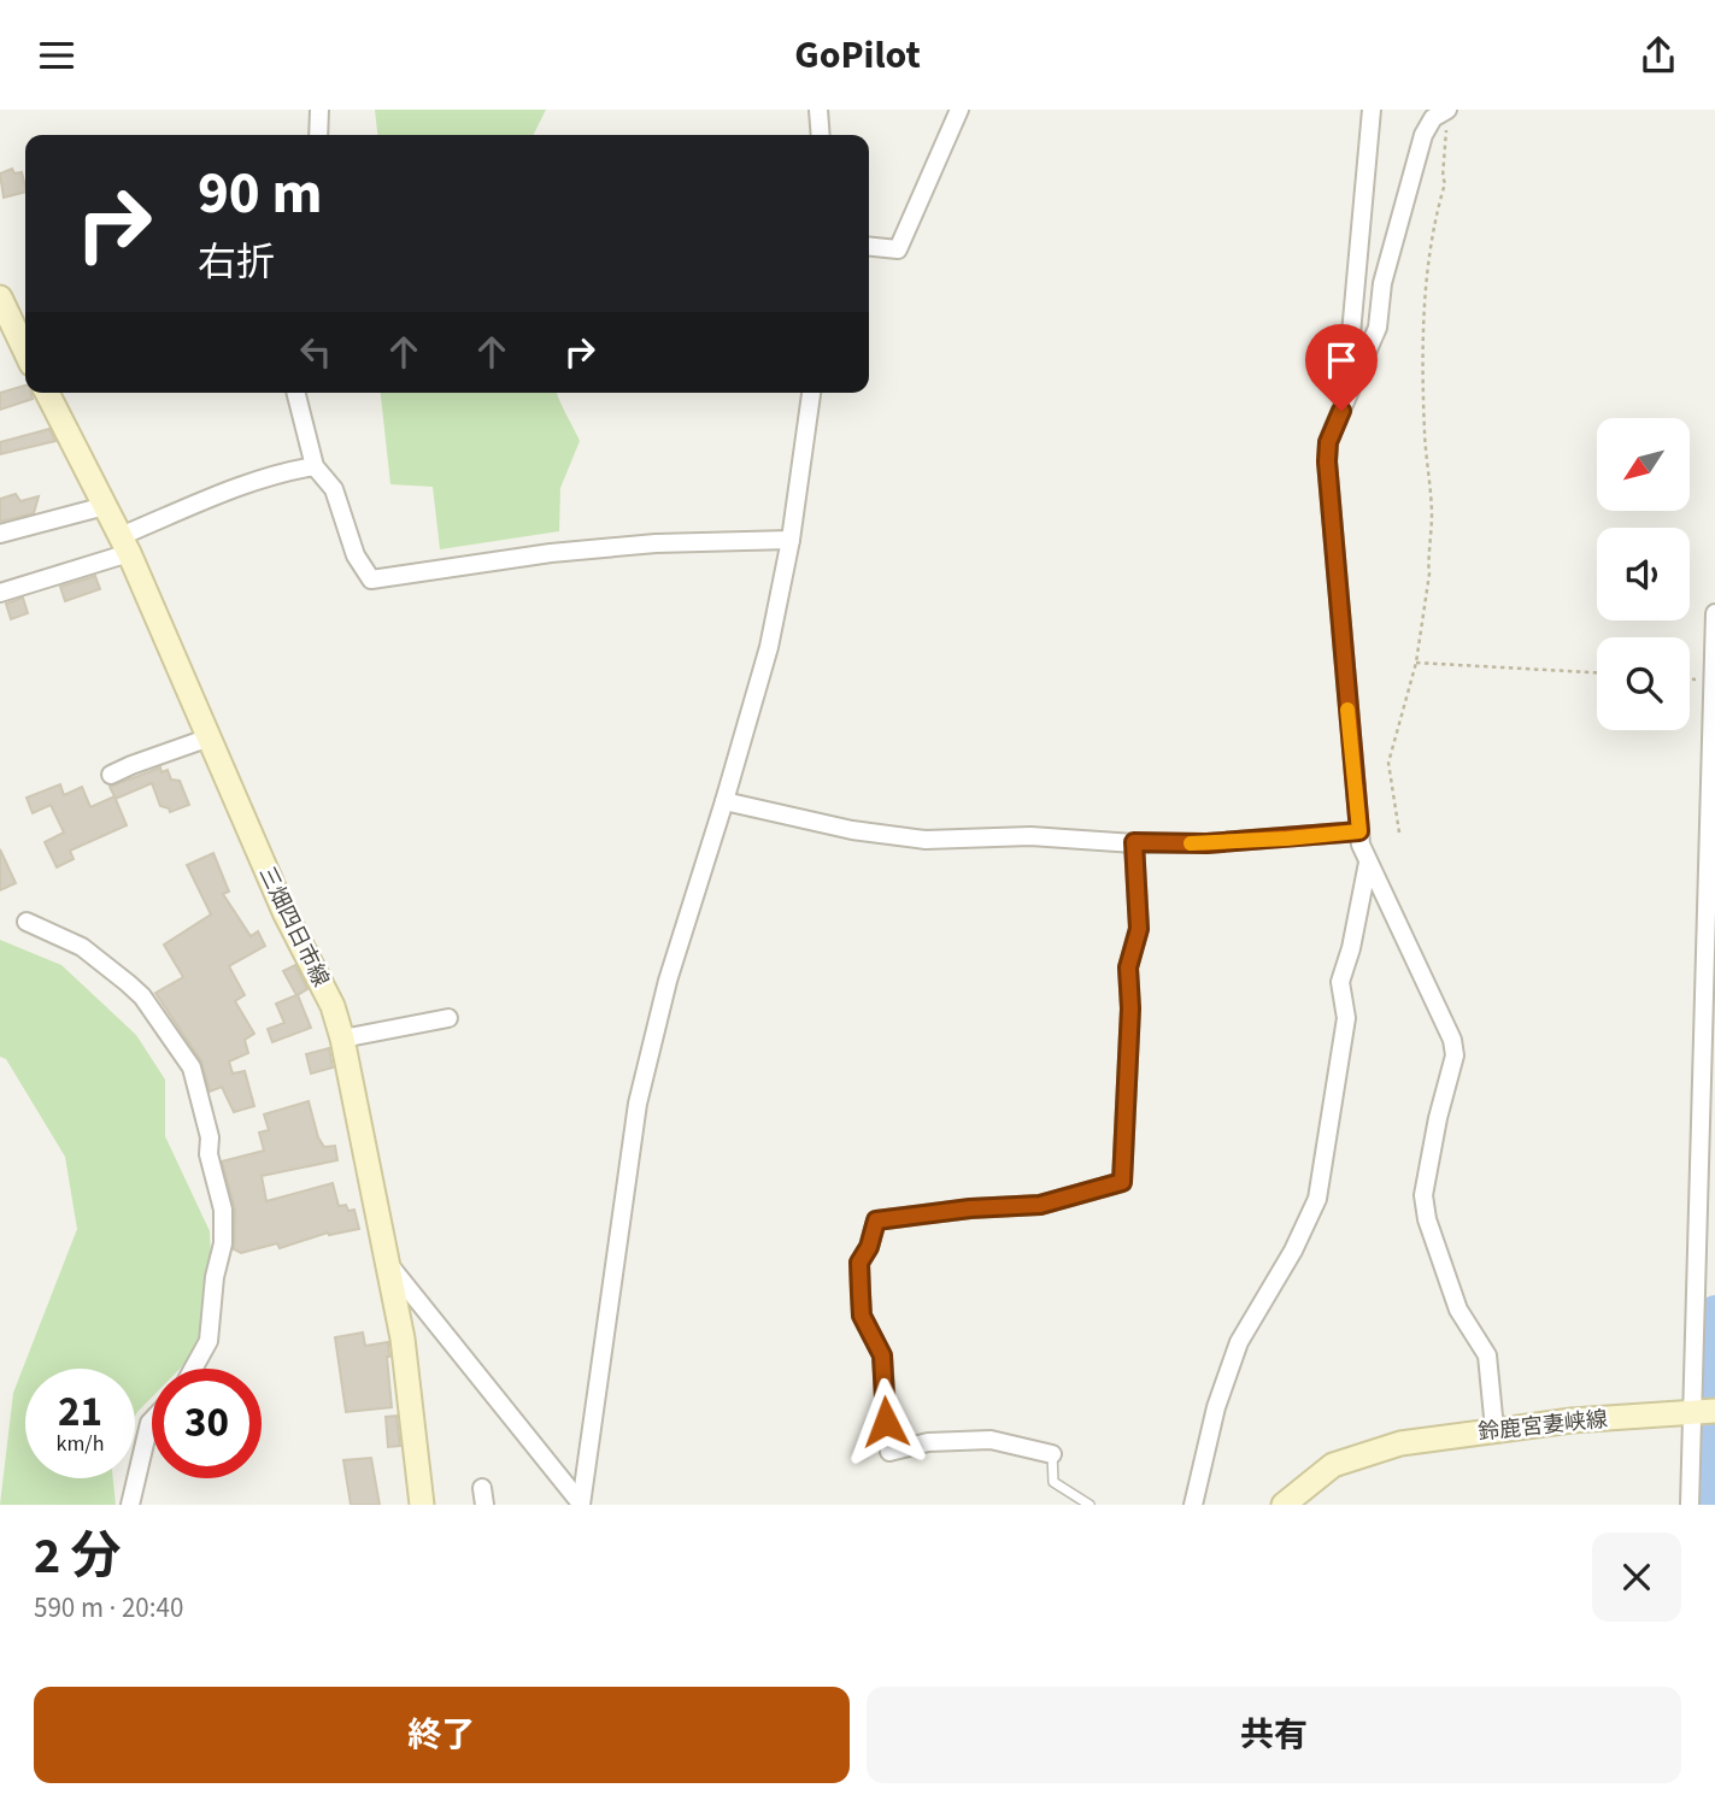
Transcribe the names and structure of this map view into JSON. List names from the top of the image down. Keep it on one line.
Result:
{"streets":{"main road":["三畑四日市線","鈴鹿宮妻峡線"]},"north":"bottom left","page":{"header":"GoPilot","turn":["90 m","右折"],"speed":"21 km/h","limit":"30","heading":["2 分","590 m · 20:40"],"buttons":["終了","共有"]}}
